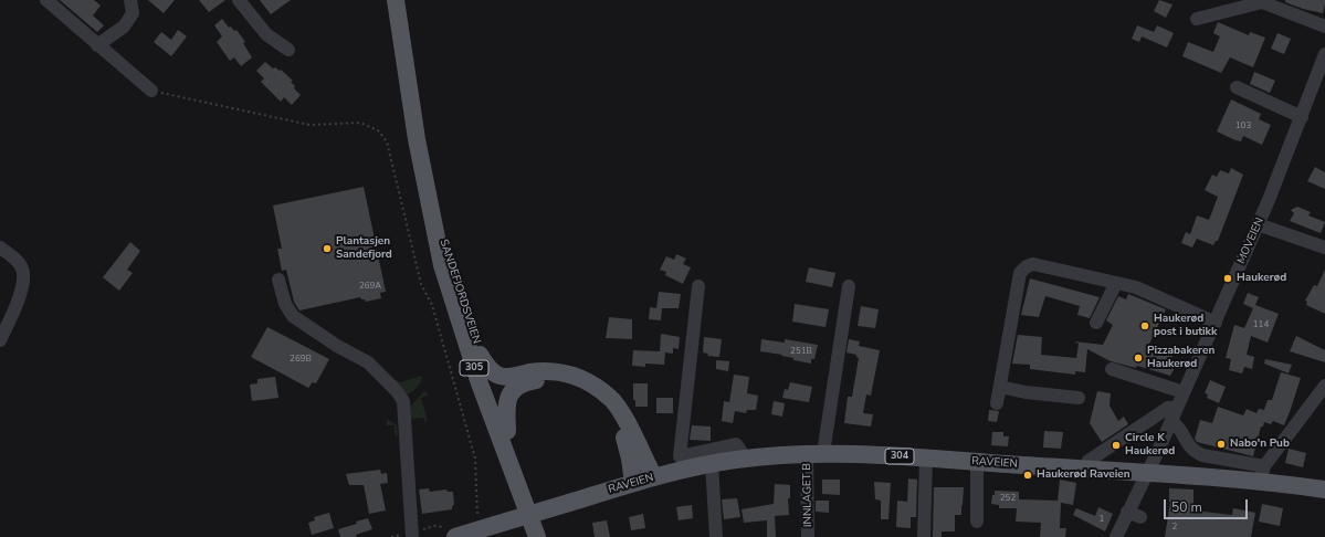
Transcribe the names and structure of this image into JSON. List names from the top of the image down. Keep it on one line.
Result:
{"streets":{"main road":["SANDEFJORDSVEIEN","305","304","RAVEIEN"],"street":["MOVEIEN","INNLAGET B"]},"crossings":[["MOVEIEN","RAVEIEN"],["SANDEFJORDSVEIEN","305"],["305","RAVEIEN"],["RAVEIEN","INNLAGET B"]],"places":["Plantasjen Sandefjord","Haukerød","Haukerød post i butikk","Pizzabakeren Haukerød","Nabo'n Pub","Circle K Haukerød","Haukerød Raveien"],"house_numbers":["103","269A","114","251B","269B","252","1","2"],"scale_bar":"50 m"}
